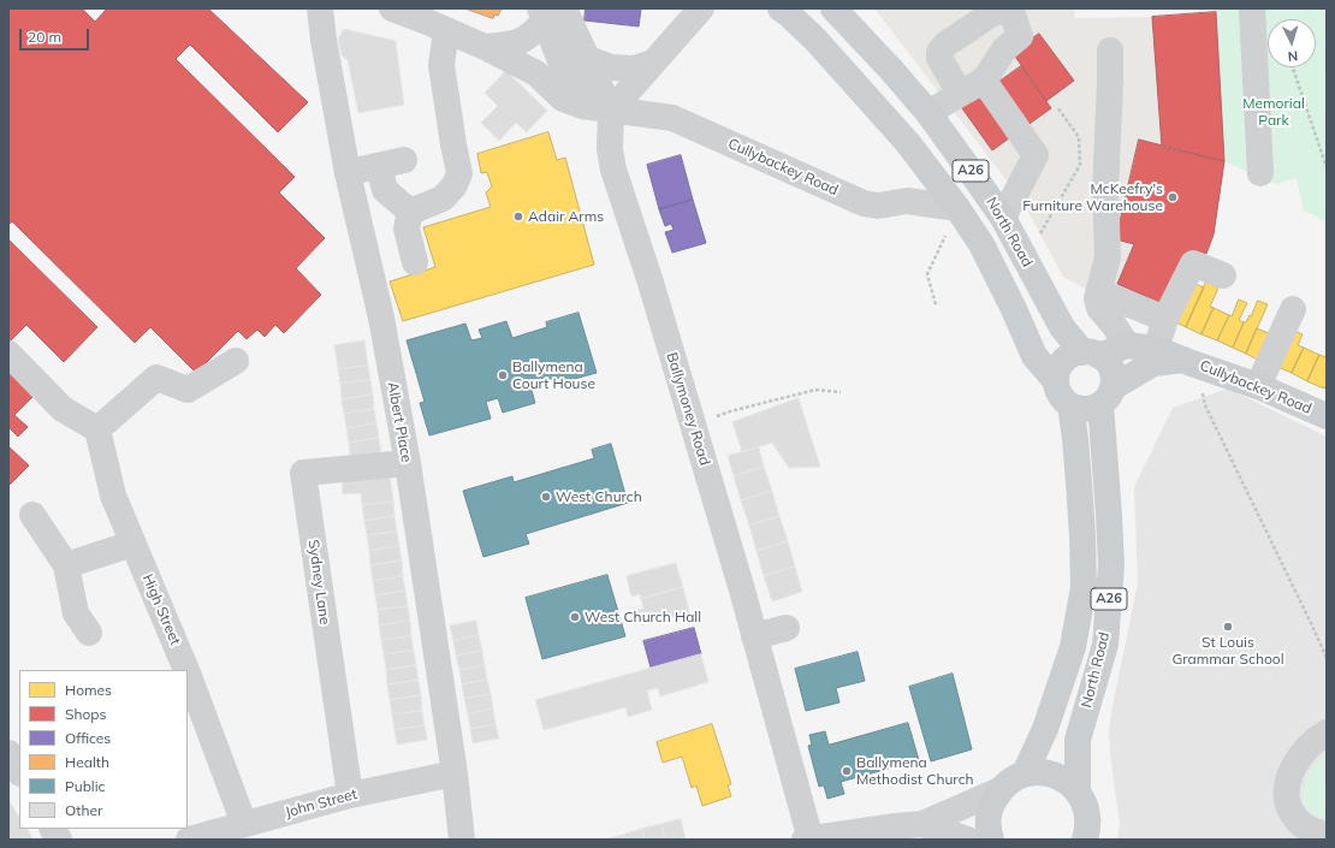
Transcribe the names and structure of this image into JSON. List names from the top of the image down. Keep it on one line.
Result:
{"streets":{"main road":["Cullybackey Road","A26","North Road"],"street":["Ballymoney Road","Albert Place","Sydney Lane","High Street","John Street"]},"crossings":[["Cullybackey Road","A26"],["Cullybackey Road","North Road"],["Cullybackey Road","Ballymoney Road"],["A26","North Road"],["Albert Place","Sydney Lane"],["Albert Place","John Street"],["Sydney Lane","John Street"],["High Street","John Street"]],"parks":["Memorial Park"],"places":["McKeefry's Furniture Warehouse","Adair Arms","Ballymena Court House","West Church","West Church Hall","St Louis Grammar School","Ballymena Methodist Church"],"legend":["Homes","Shops","Offices","Health","Public","Other"],"scale_bar":"20 m","north":"bottom"}
